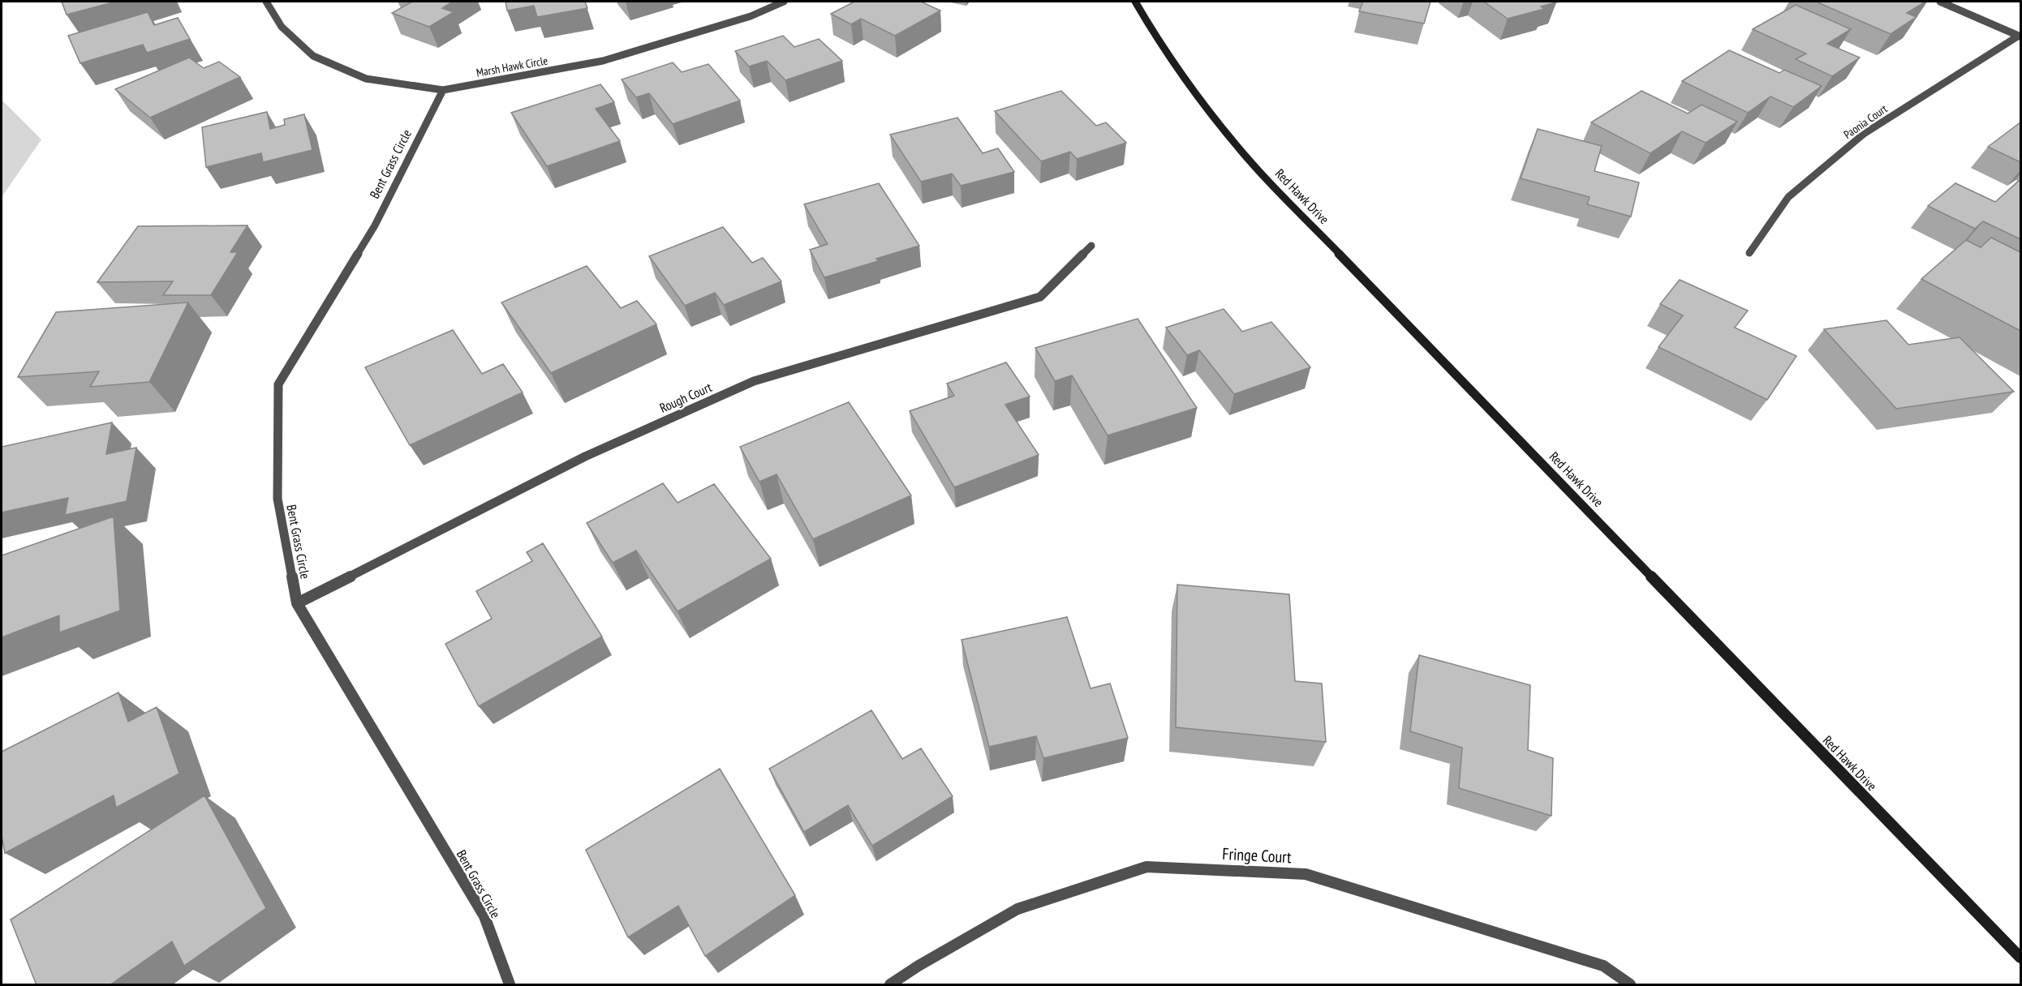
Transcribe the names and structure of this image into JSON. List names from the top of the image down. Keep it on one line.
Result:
{"streets":{"street":["Marsh Hawk Circle","Paonia Court","Bent Grass Circle","Red Hawk Drive","Rough Court","Fringe Court"]},"crossings":[["Marsh Hawk Circle","Bent Grass Circle"],["Bent Grass Circle","Rough Court"]]}
